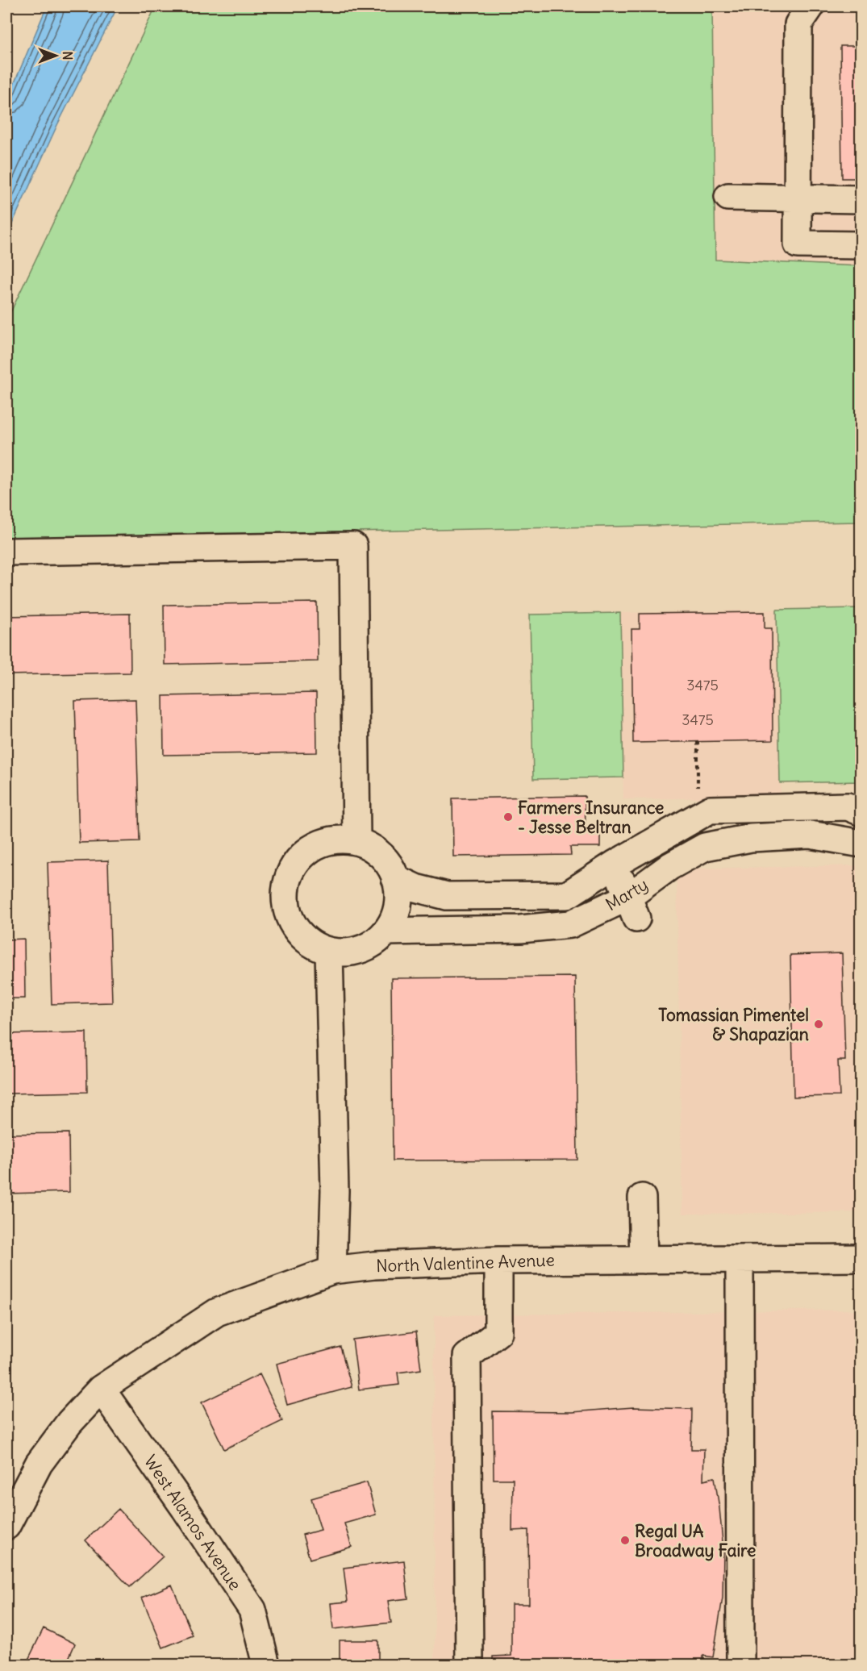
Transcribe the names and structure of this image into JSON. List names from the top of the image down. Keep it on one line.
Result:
{"streets":{"street":["Marty","North Valentine Avenue","West Alamos Avenue"]},"crossings":[["North Valentine Avenue","West Alamos Avenue"]],"places":["Farmers Insurance - Jesse Beltran","Tomassian Pimentel & Shapazian","Regal UA Broadway Faire"],"house_numbers":["3475","3475"],"north":"right"}
